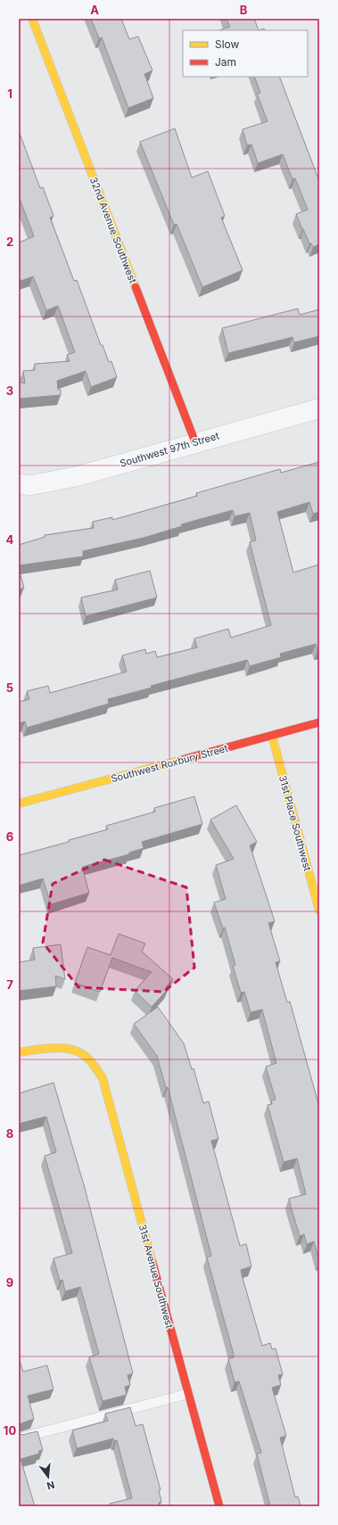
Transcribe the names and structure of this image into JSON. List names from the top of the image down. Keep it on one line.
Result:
{"streets":{"street":["32nd Avenue Southwest","Southwest 97th Street","Southwest Roxbury Street","31st Place Southwest","31st Avenue Southwest"]},"crossings":[["32nd Avenue Southwest","Southwest 97th Street"],["Southwest Roxbury Street","31st Place Southwest"]],"legend":["Slow","Jam"],"north":"bottom","grid":{"columns":["A","B"],"rows":["1","2","3","4","5","6","7","8","9","10"]}}
